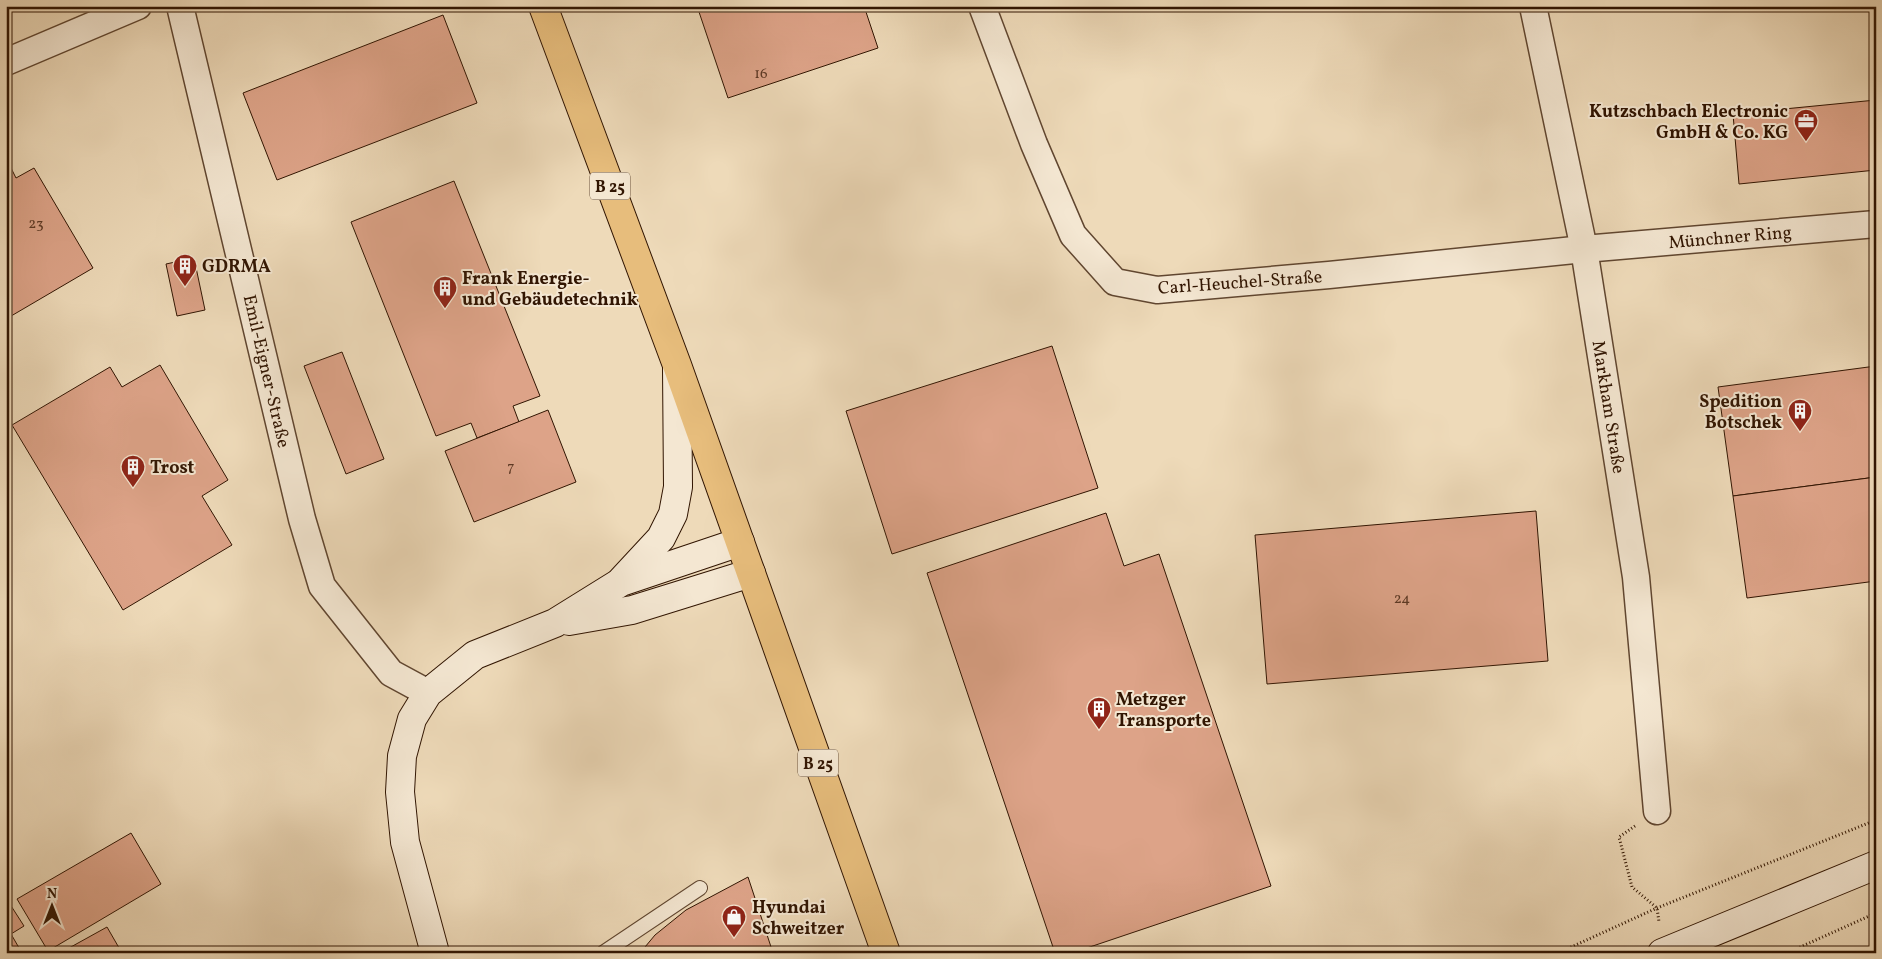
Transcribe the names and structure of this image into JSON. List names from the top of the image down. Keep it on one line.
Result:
{"streets":{"main road":["B 25"],"street":["Münchner Ring","Carl-Heuchel-Straße","Emil-Eigner-Straße","Markham Straße"]},"crossings":[["Münchner Ring","Carl-Heuchel-Straße"],["Münchner Ring","Markham Straße"],["Carl-Heuchel-Straße","Markham Straße"]],"places":{"office":["Kutzschbach Electronic GmbH & Co. KG"],"building":["GDRMA","Frank Energie- und Gebäudetechnik","Spedition Botschek","Trost","Metzger Transporte"],"shop":["Hyundai Schweitzer"]},"house_numbers":["16","23","7","24"],"north":"top"}
